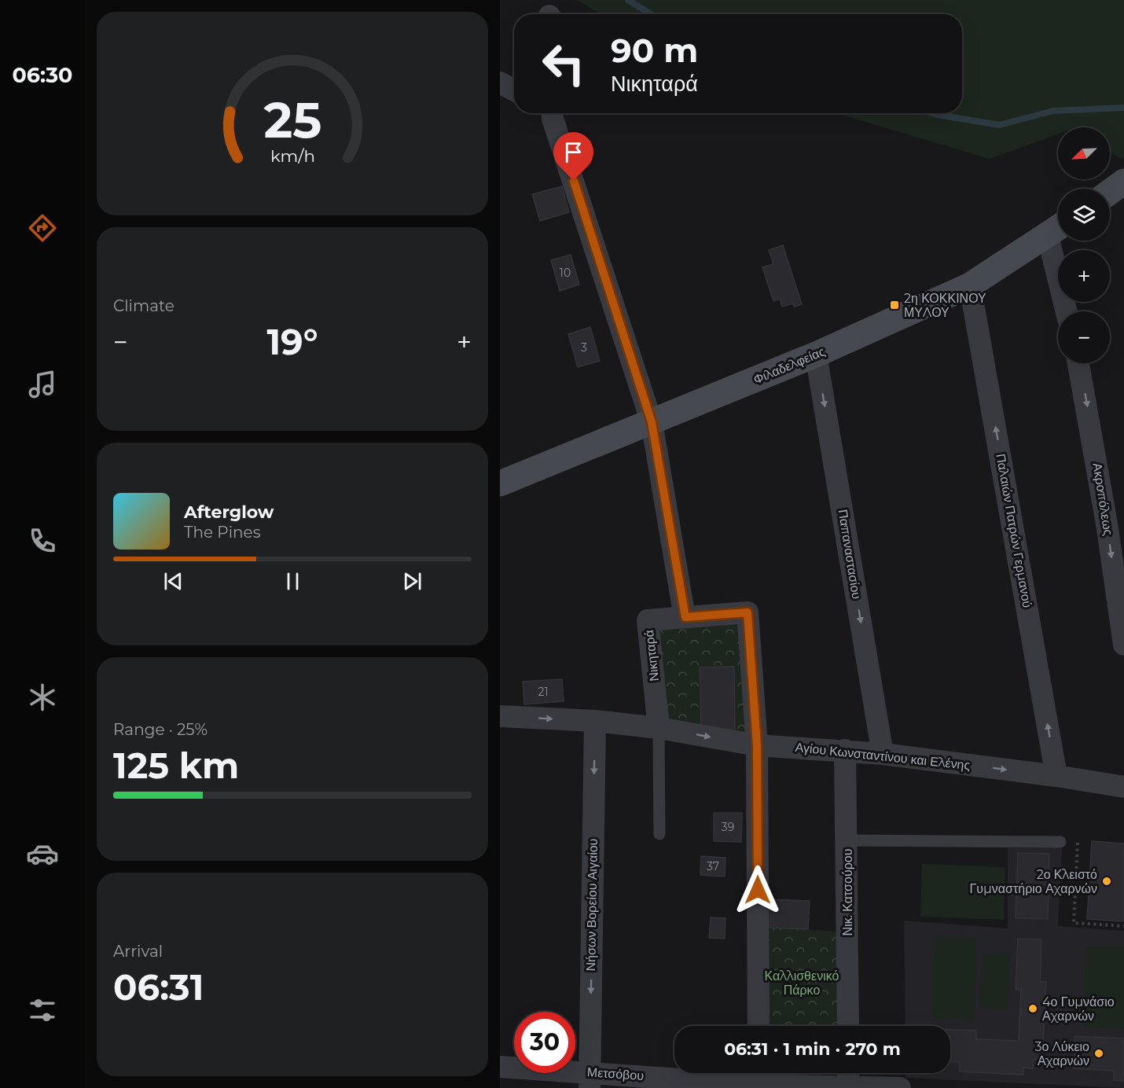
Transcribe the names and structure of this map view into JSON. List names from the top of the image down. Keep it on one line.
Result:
{"streets":{"main road":["Φιλαδελφείας"],"street":["Ακροπόλεως","Παλαιών Πατρών Γερμανού","Παπαναστασίου","Νικηταρά","Αγίου Κωνσταντίνου και Ελένης","Νικ. Κατσούρου","Νήσων Βορείου Αιγαίου","Μετσόβου"]},"crossings":[["Φιλαδελφείας","Παλαιών Πατρών Γερμανού"],["Φιλαδελφείας","Παπαναστασίου"],["Παλαιών Πατρών Γερμανού","Αγίου Κωνσταντίνου και Ελένης"],["Παπαναστασίου","Αγίου Κωνσταντίνου και Ελένης"],["Νικηταρά","Αγίου Κωνσταντίνου και Ελένης"],["Αγίου Κωνσταντίνου και Ελένης","Νικ. Κατσούρου"],["Αγίου Κωνσταντίνου και Ελένης","Νήσων Βορείου Αιγαίου"],["Νήσων Βορείου Αιγαίου","Μετσόβου"]],"one_way":["Ακροπόλεως","Παλαιών Πατρών Γερμανού","Αγίου Κωνσταντίνου και Ελένης","Νήσων Βορείου Αιγαίου"],"parks":["Καλλισθενικό Πάρκο"],"places":{"transit":["2η ΚΟΚΚΙΝΟΥ ΜΥΛΟΥ"],"other":["2ο Κλειστό Γυμναστήριο Αχαρνών","4ο Γυμνάσιο Αχαρνών","3ο Λύκειο Αχαρνών"]},"house_numbers":["10","3","21","39","37"],"north":"bottom left","page":{"tabs":"06:30","turn":["90 m","Νικηταρά"],"map_buttons":["+","−"],"tile":["Climate",["Range · 25%","125 km"],["Arrival","06:31"]],"heat":["−","19°","+"],"song":["Afterglow","The Pines"],"limit":"30","trip":"06:31 · 1 min · 270 m","gauge":["25","km/h"]}}
